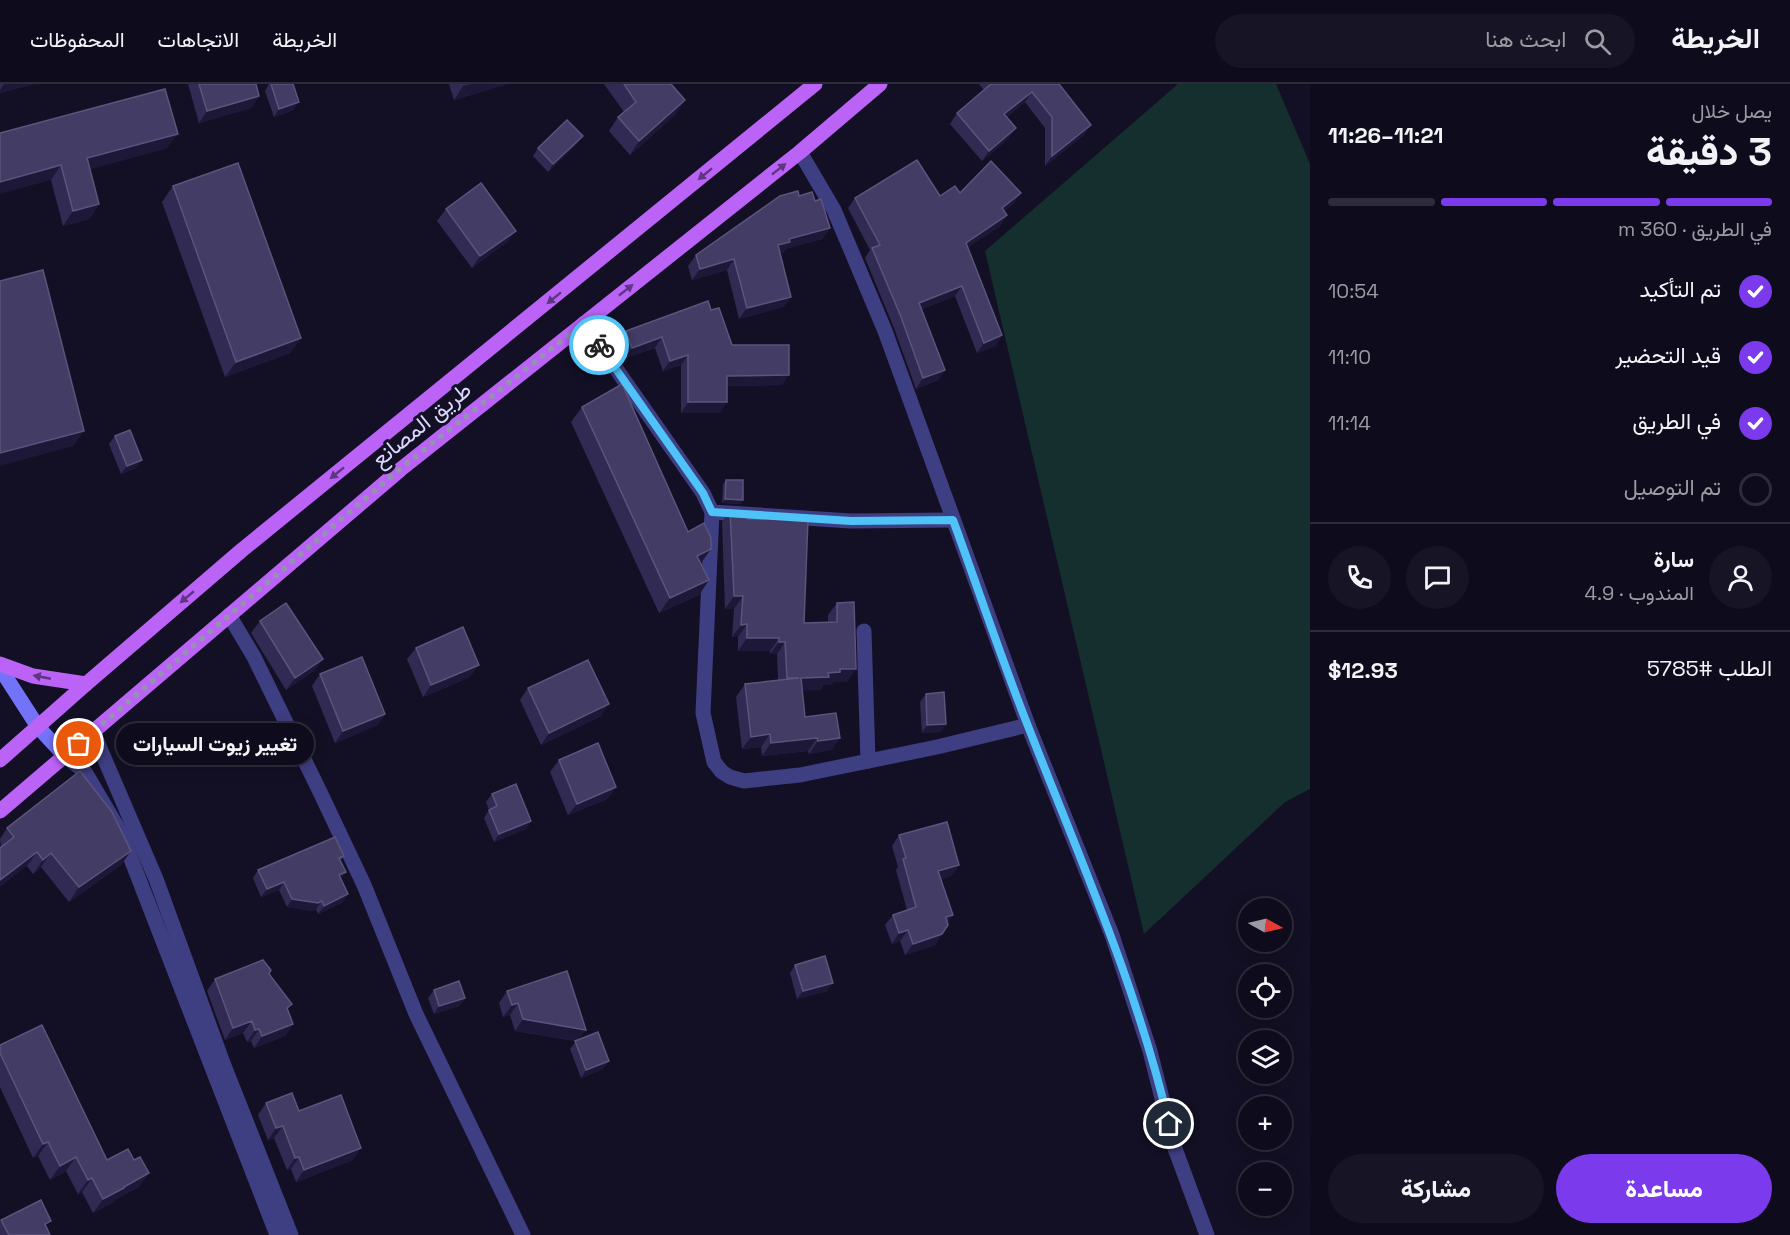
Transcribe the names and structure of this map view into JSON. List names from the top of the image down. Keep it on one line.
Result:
{"streets":{"main road":["طريق المصانع"]},"places":["تغيير زيوت السيارات"],"north":"right","page":{"header":"الخريطة","search":"ابحث هنا","nav":["الخريطة","الاتجاهات","المحفوظات"],"heading":["3 دقيقة","يصل خلال","11:21–11:26"],"panel":["سارة","المندوب · 4.9","الطلب #5785","$12.93"],"bar":"في الطريق · 360 m","list":[["تم التأكيد","10:54"],["قيد التحضير","11:10"],["في الطريق","11:14"],"تم التوصيل"],"bubble":"تغيير زيوت السيارات","map_buttons":["+","−"],"buttons":["مساعدة","مشاركة"]}}
